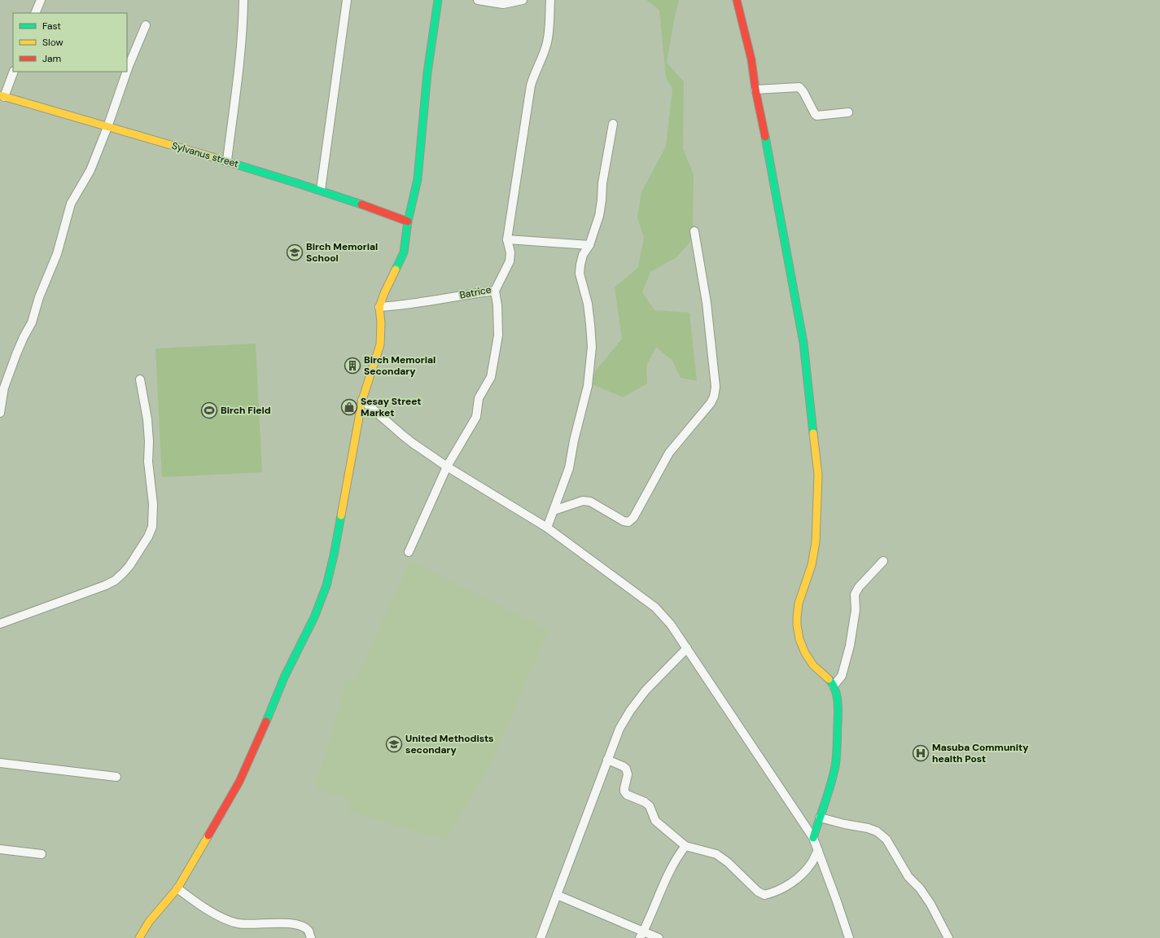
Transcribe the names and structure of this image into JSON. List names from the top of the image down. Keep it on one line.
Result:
{"streets":{"street":["Sylvanus street","Batrice"]},"places":{"school or university":["Birch Memorial School","United Methodists secondary"],"building":["Birch Memorial Secondary"],"shop":["Sesay Street Market"],"sports":["Birch Field"],"hospital":["Masuba Community health Post"]},"legend":["Fast","Slow","Jam"]}
